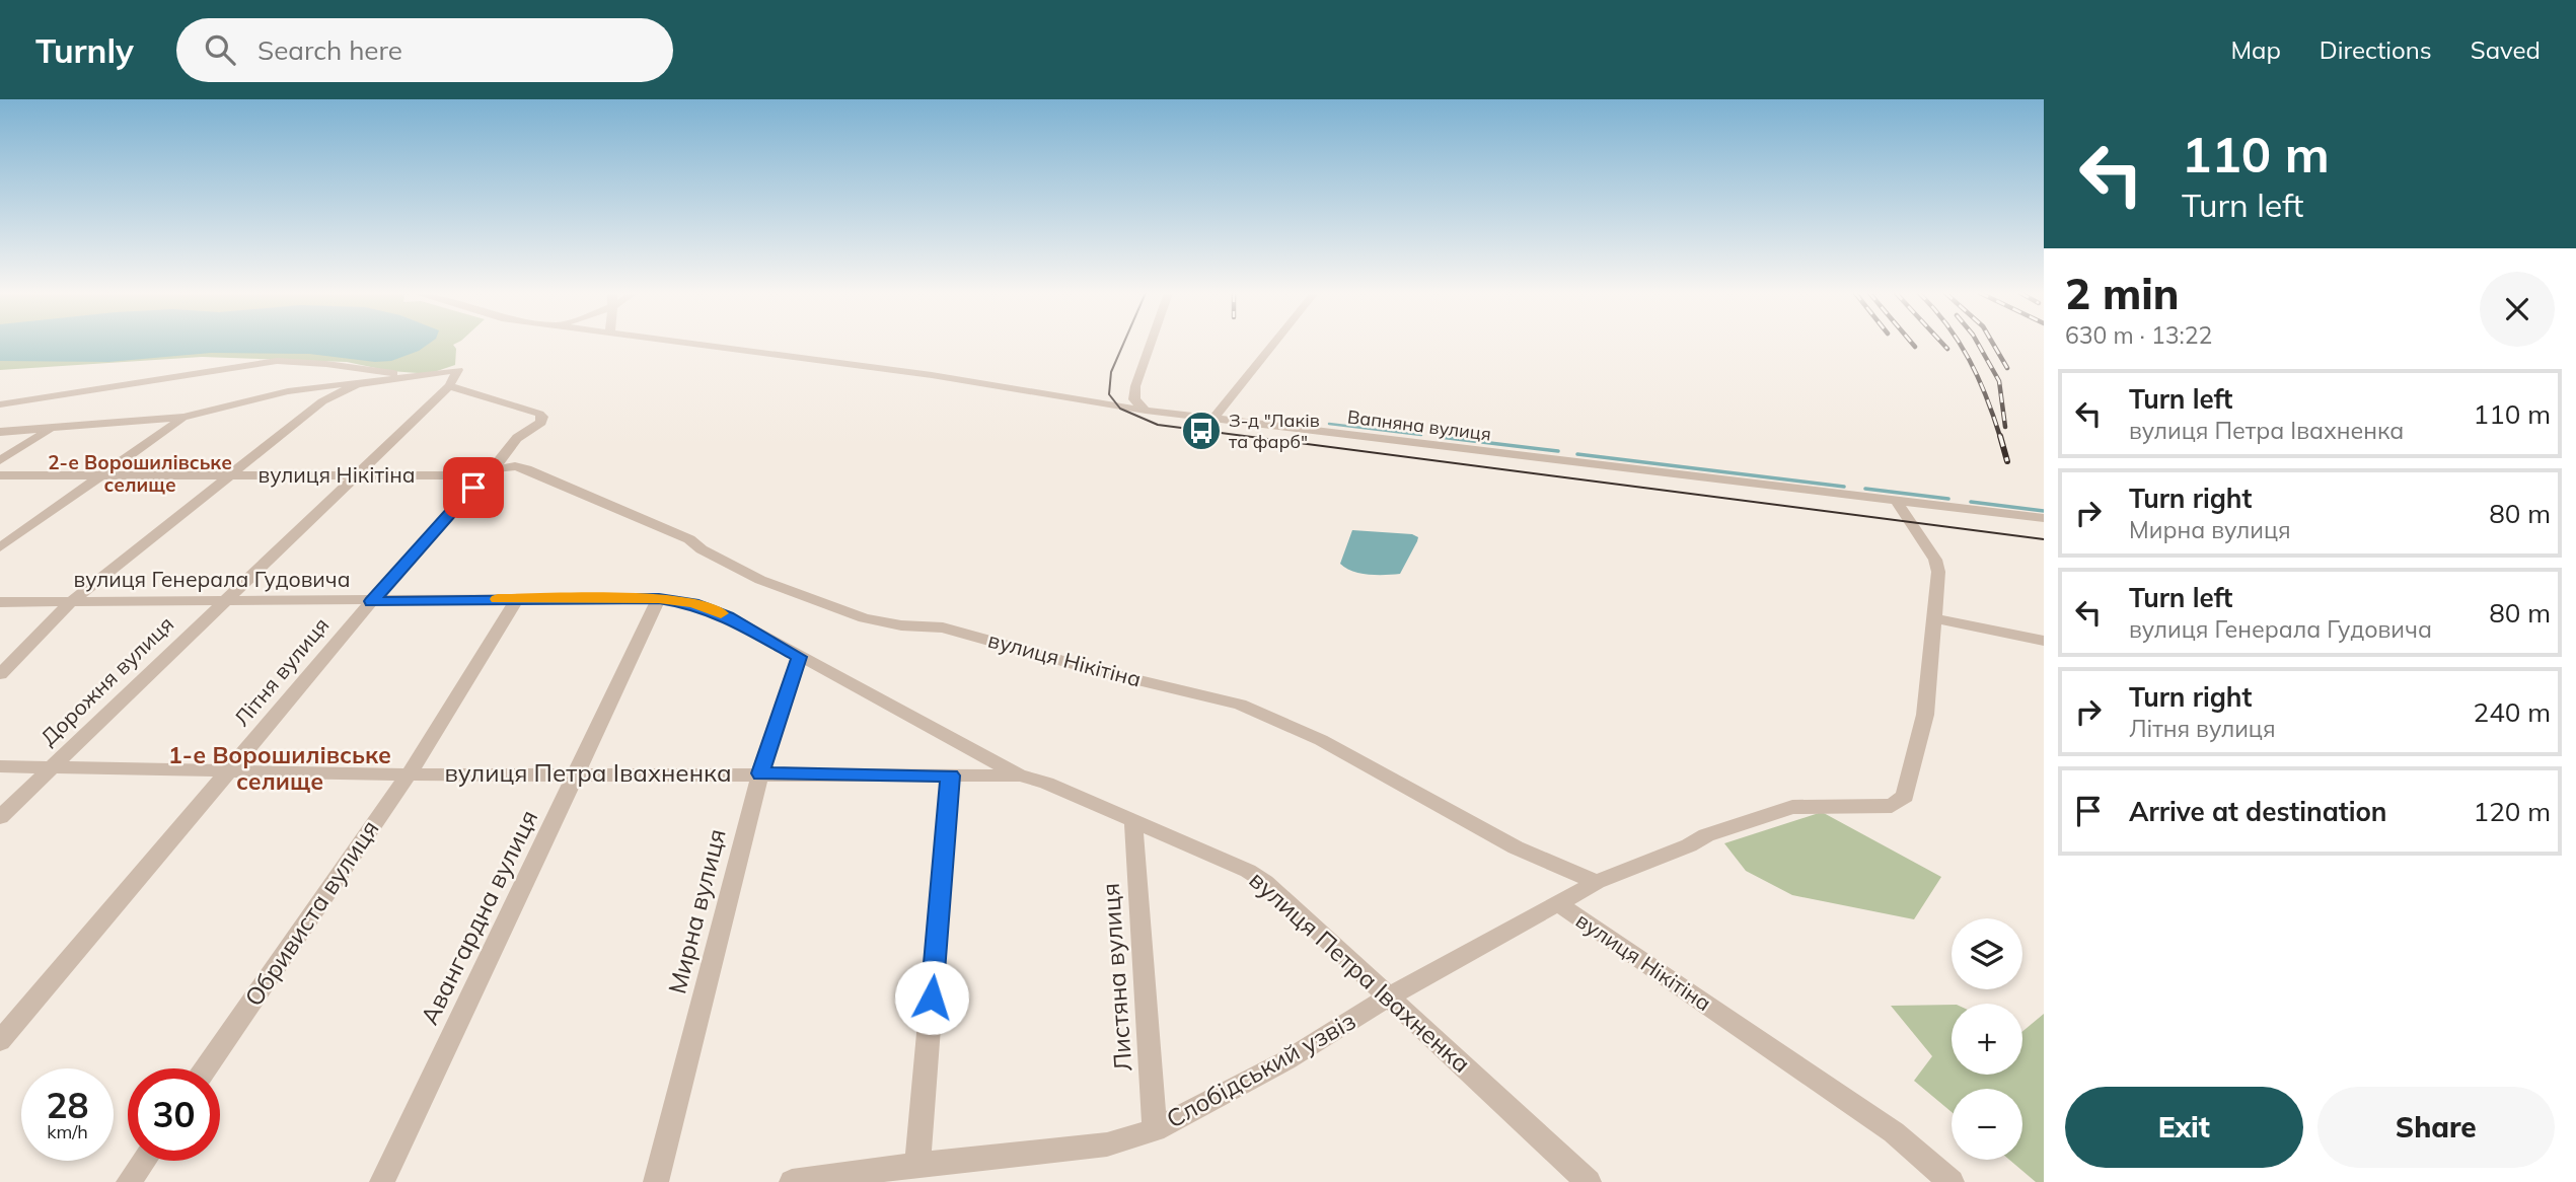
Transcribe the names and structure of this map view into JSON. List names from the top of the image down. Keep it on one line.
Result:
{"streets":{"street":["Вапняна вулиця","вулиця Нікітіна","вулиця Генерала Гудовича","Літня вулиця","Дорожня вулиця","вулиця Петра Івахненка","Мирна вулиця","Обривиста вулиця","Авангардна вулиця","Листяна вулиця","Слобідський узвіз"]},"crossings":[["вулиця Нікітіна","Літня вулиця"],["вулиця Нікітіна","Дорожня вулиця"],["вулиця Нікітіна","Слобідський узвіз"],["вулиця Генерала Гудовича","Літня вулиця"],["вулиця Генерала Гудовича","Дорожня вулиця"],["вулиця Генерала Гудовича","вулиця Петра Івахненка"],["вулиця Генерала Гудовича","Мирна вулиця"],["вулиця Генерала Гудовича","Обривиста вулиця"],["вулиця Генерала Гудовича","Авангардна вулиця"],["Літня вулиця","Дорожня вулиця"],["Літня вулиця","вулиця Петра Івахненка"],["Дорожня вулиця","вулиця Петра Івахненка"],["вулиця Петра Івахненка","Мирна вулиця"],["вулиця Петра Івахненка","Обривиста вулиця"],["вулиця Петра Івахненка","Авангардна вулиця"],["вулиця Петра Івахненка","Листяна вулиця"],["вулиця Петра Івахненка","Слобідський узвіз"],["Листяна вулиця","Слобідський узвіз"]],"districts":["2-е Ворошилівське селище","1-е Ворошилівське селище"],"places":{"bus stop":["З-д \"Лаків та фарб\""]},"page":{"header":"Turnly","search":"Search here","nav":["Map","Directions","Saved"],"turn":["110 m","Turn left"],"heading":["2 min","630 m · 13:22"],"list":[{"name":"Turn left","note":"вулиця Петра Івахненка","value":"110 m"},{"name":"Turn right","note":"Мирна вулиця","value":"80 m"},{"name":"Turn left","note":"вулиця Генерала Гудовича","value":"80 m"},{"name":"Turn right","note":"Літня вулиця","value":"240 m"},{"name":"Arrive at destination","value":"120 m"}],"map_buttons":["+","−"],"speed":"28 km/h","limit":"30","buttons":["Exit","Share"]}}
